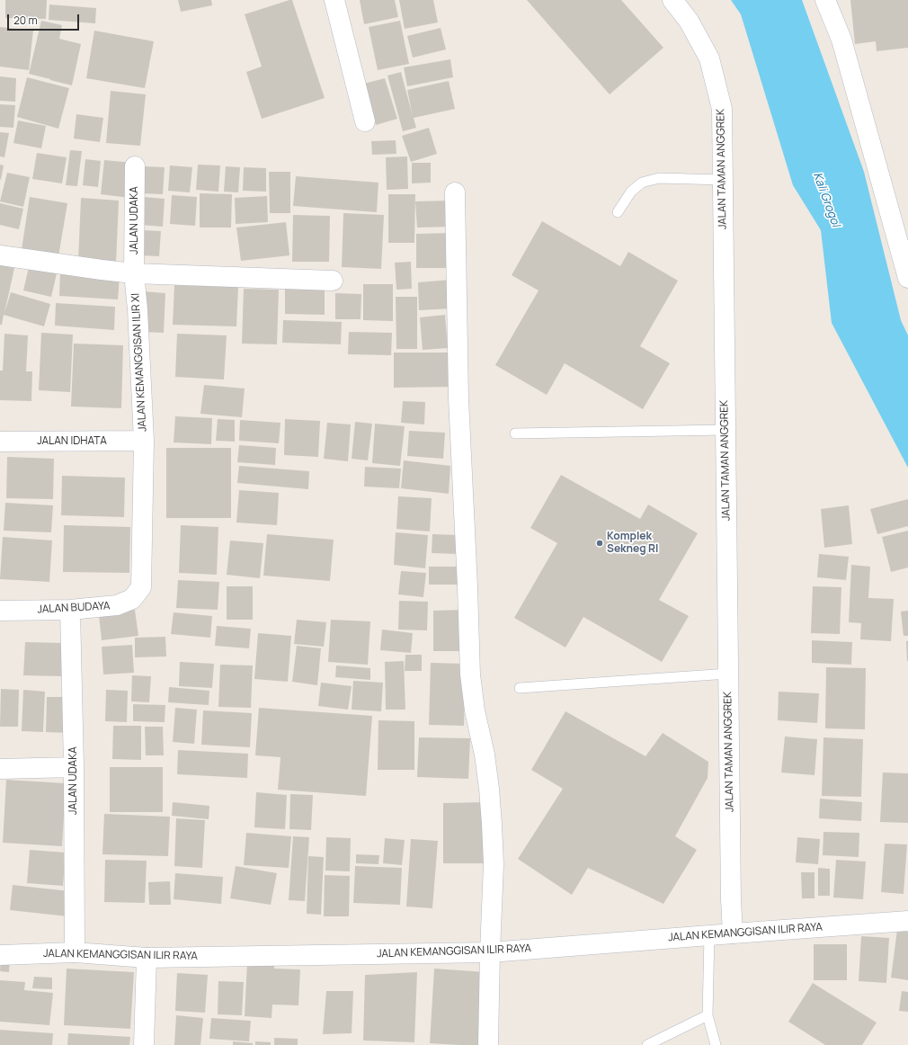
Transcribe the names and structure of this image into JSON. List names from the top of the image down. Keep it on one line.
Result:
{"streets":{"street":["JALAN TAMAN ANGGREK","JALAN UDAKA","JALAN KEMANGGISAN ILIR XI","JALAN IDHATA","JALAN BUDAYA","JALAN KEMANGGISAN ILIR RAYA"]},"crossings":[["JALAN TAMAN ANGGREK","JALAN KEMANGGISAN ILIR RAYA"],["JALAN UDAKA","JALAN KEMANGGISAN ILIR XI"],["JALAN UDAKA","JALAN BUDAYA"],["JALAN UDAKA","JALAN KEMANGGISAN ILIR RAYA"],["JALAN KEMANGGISAN ILIR XI","JALAN IDHATA"],["JALAN KEMANGGISAN ILIR XI","JALAN BUDAYA"]],"water":["Kali Grogol"],"places":["Komplek Sekneg RI"],"scale_bar":"20 m"}
